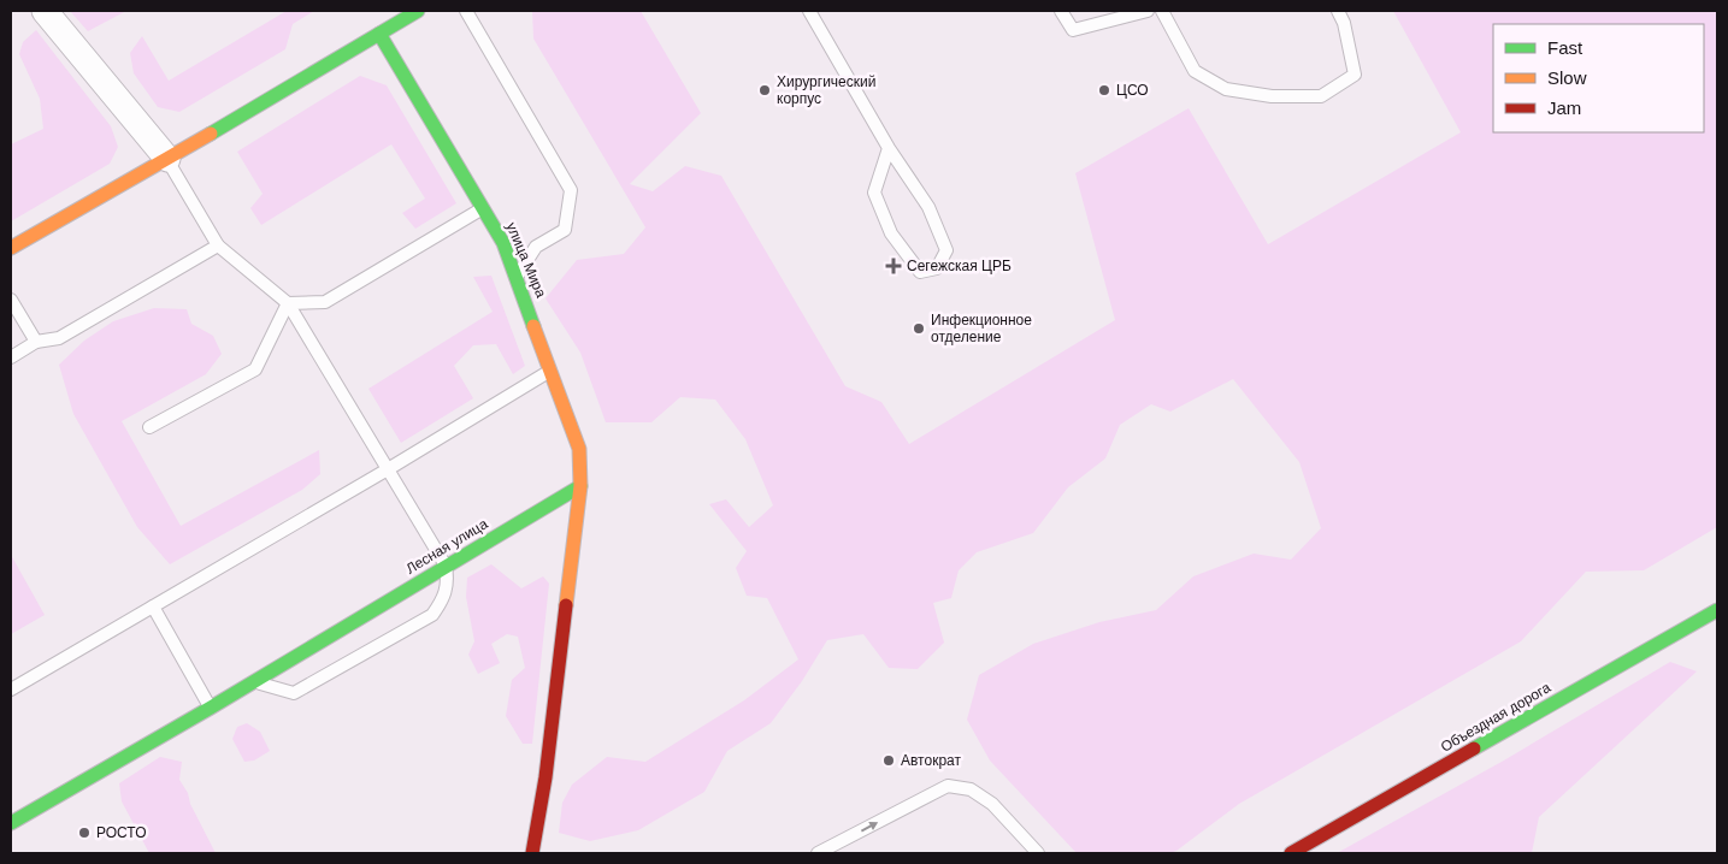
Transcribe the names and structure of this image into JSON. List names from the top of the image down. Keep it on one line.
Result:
{"streets":{"street":["улица Мира","Лесная улица","Объездная дорога"]},"crossings":[["улица Мира","Лесная улица"]],"places":{"other":["Хирургический корпус","ЦСО","Инфекционное отделение","Автократ","РОСТО"],"health":["Сегежская ЦРБ"]},"legend":["Fast","Slow","Jam"]}
